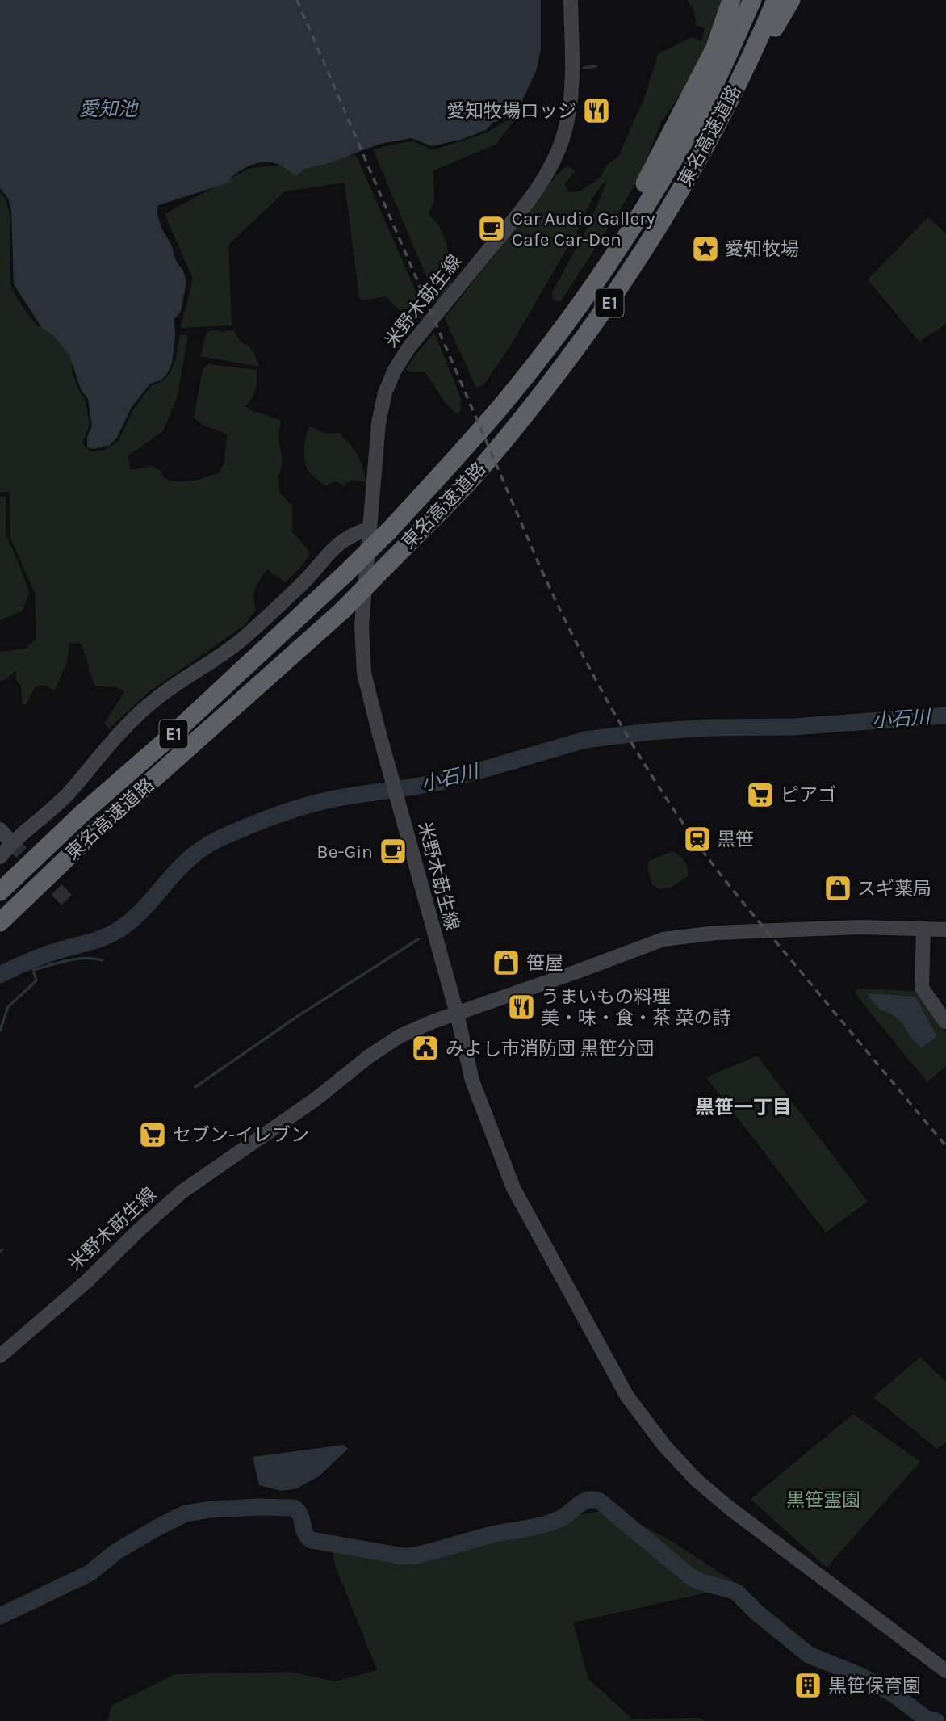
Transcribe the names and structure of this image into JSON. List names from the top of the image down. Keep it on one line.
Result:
{"streets":{"highway":["東名高速道路","E1"],"street":["米野木莇生線"]},"districts":["黒笹一丁目"],"water":["愛知池","小石川"],"parks":["黒笹霊園"],"places":{"restaurant":["愛知牧場ロッジ","うまいもの料理 美・味・食・茶 菜の詩"],"cafe":["Car Audio Gallery Cafe Car-Den","Be-Gin"],"place":["愛知牧場"],"supermarket":["ピアゴ","セブン-イレブン"],"station":["黒笹"],"shop":["スギ薬局","笹屋"],"public building":["みよし市消防団 黒笹分団"],"building":["黒笹保育園"]}}
